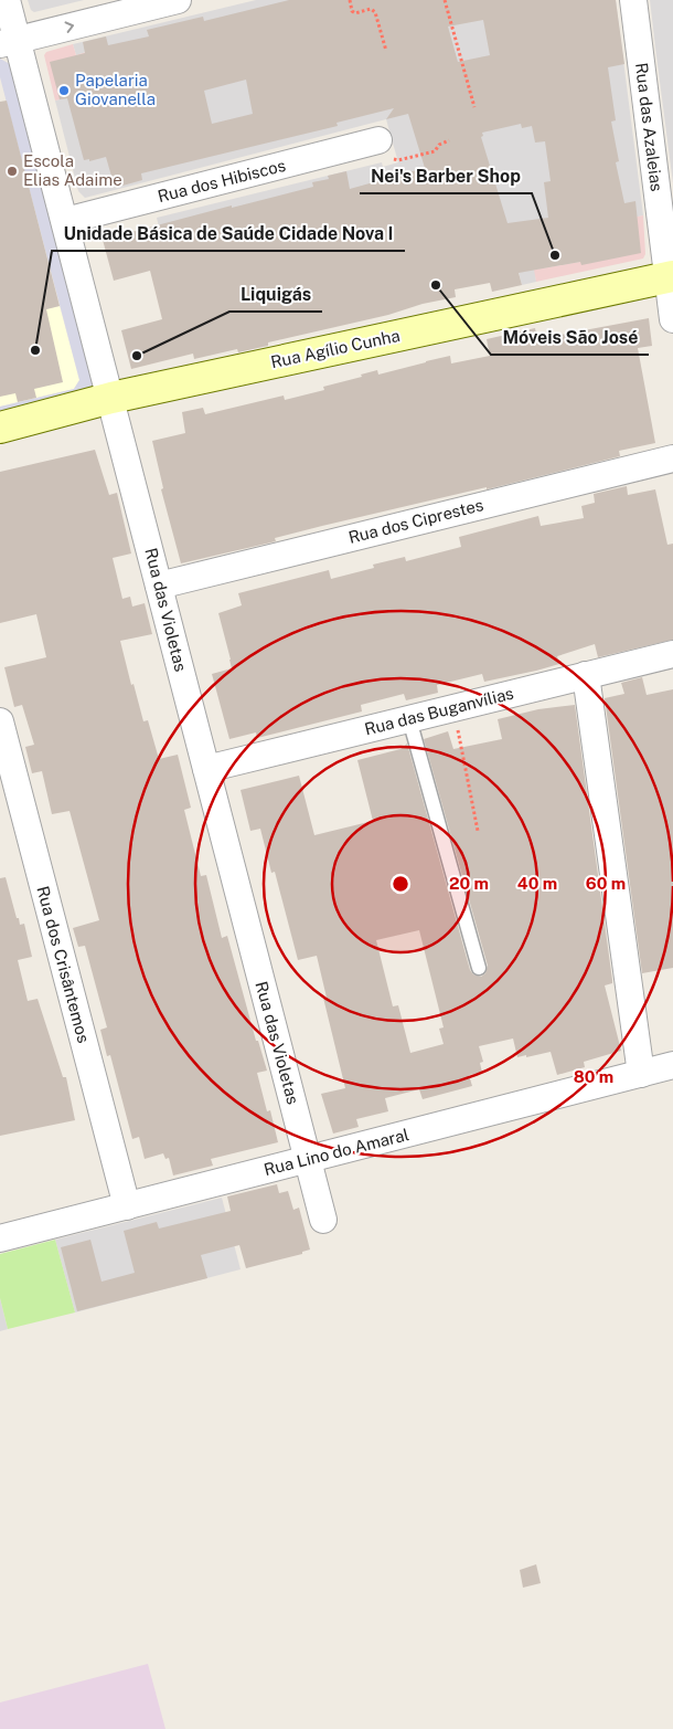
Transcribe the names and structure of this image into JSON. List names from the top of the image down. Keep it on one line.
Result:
{"streets":{"main road":["Rua Agílio Cunha"],"street":["Rua das Azaleias","Rua dos Hibiscos","Rua dos Ciprestes","Rua das Violetas","Rua das Buganvílias","Rua dos Crisântemos","Rua Lino do Amaral"]},"crossings":[["Rua das Azaleias","Rua Agílio Cunha"],["Rua dos Hibiscos","Rua das Violetas"],["Rua Agílio Cunha","Rua das Violetas"],["Rua dos Ciprestes","Rua das Violetas"],["Rua das Violetas","Rua das Buganvílias"],["Rua das Violetas","Rua Lino do Amaral"],["Rua dos Crisântemos","Rua Lino do Amaral"]],"places":["Papelaria Giovanella","Escola Elias Adaime","Nei's Barber Shop","Móveis São José","Unidade Básica de Saúde Cidade Nova I","Liquigás"],"rings":["20 m","40 m","60 m","80 m"]}
